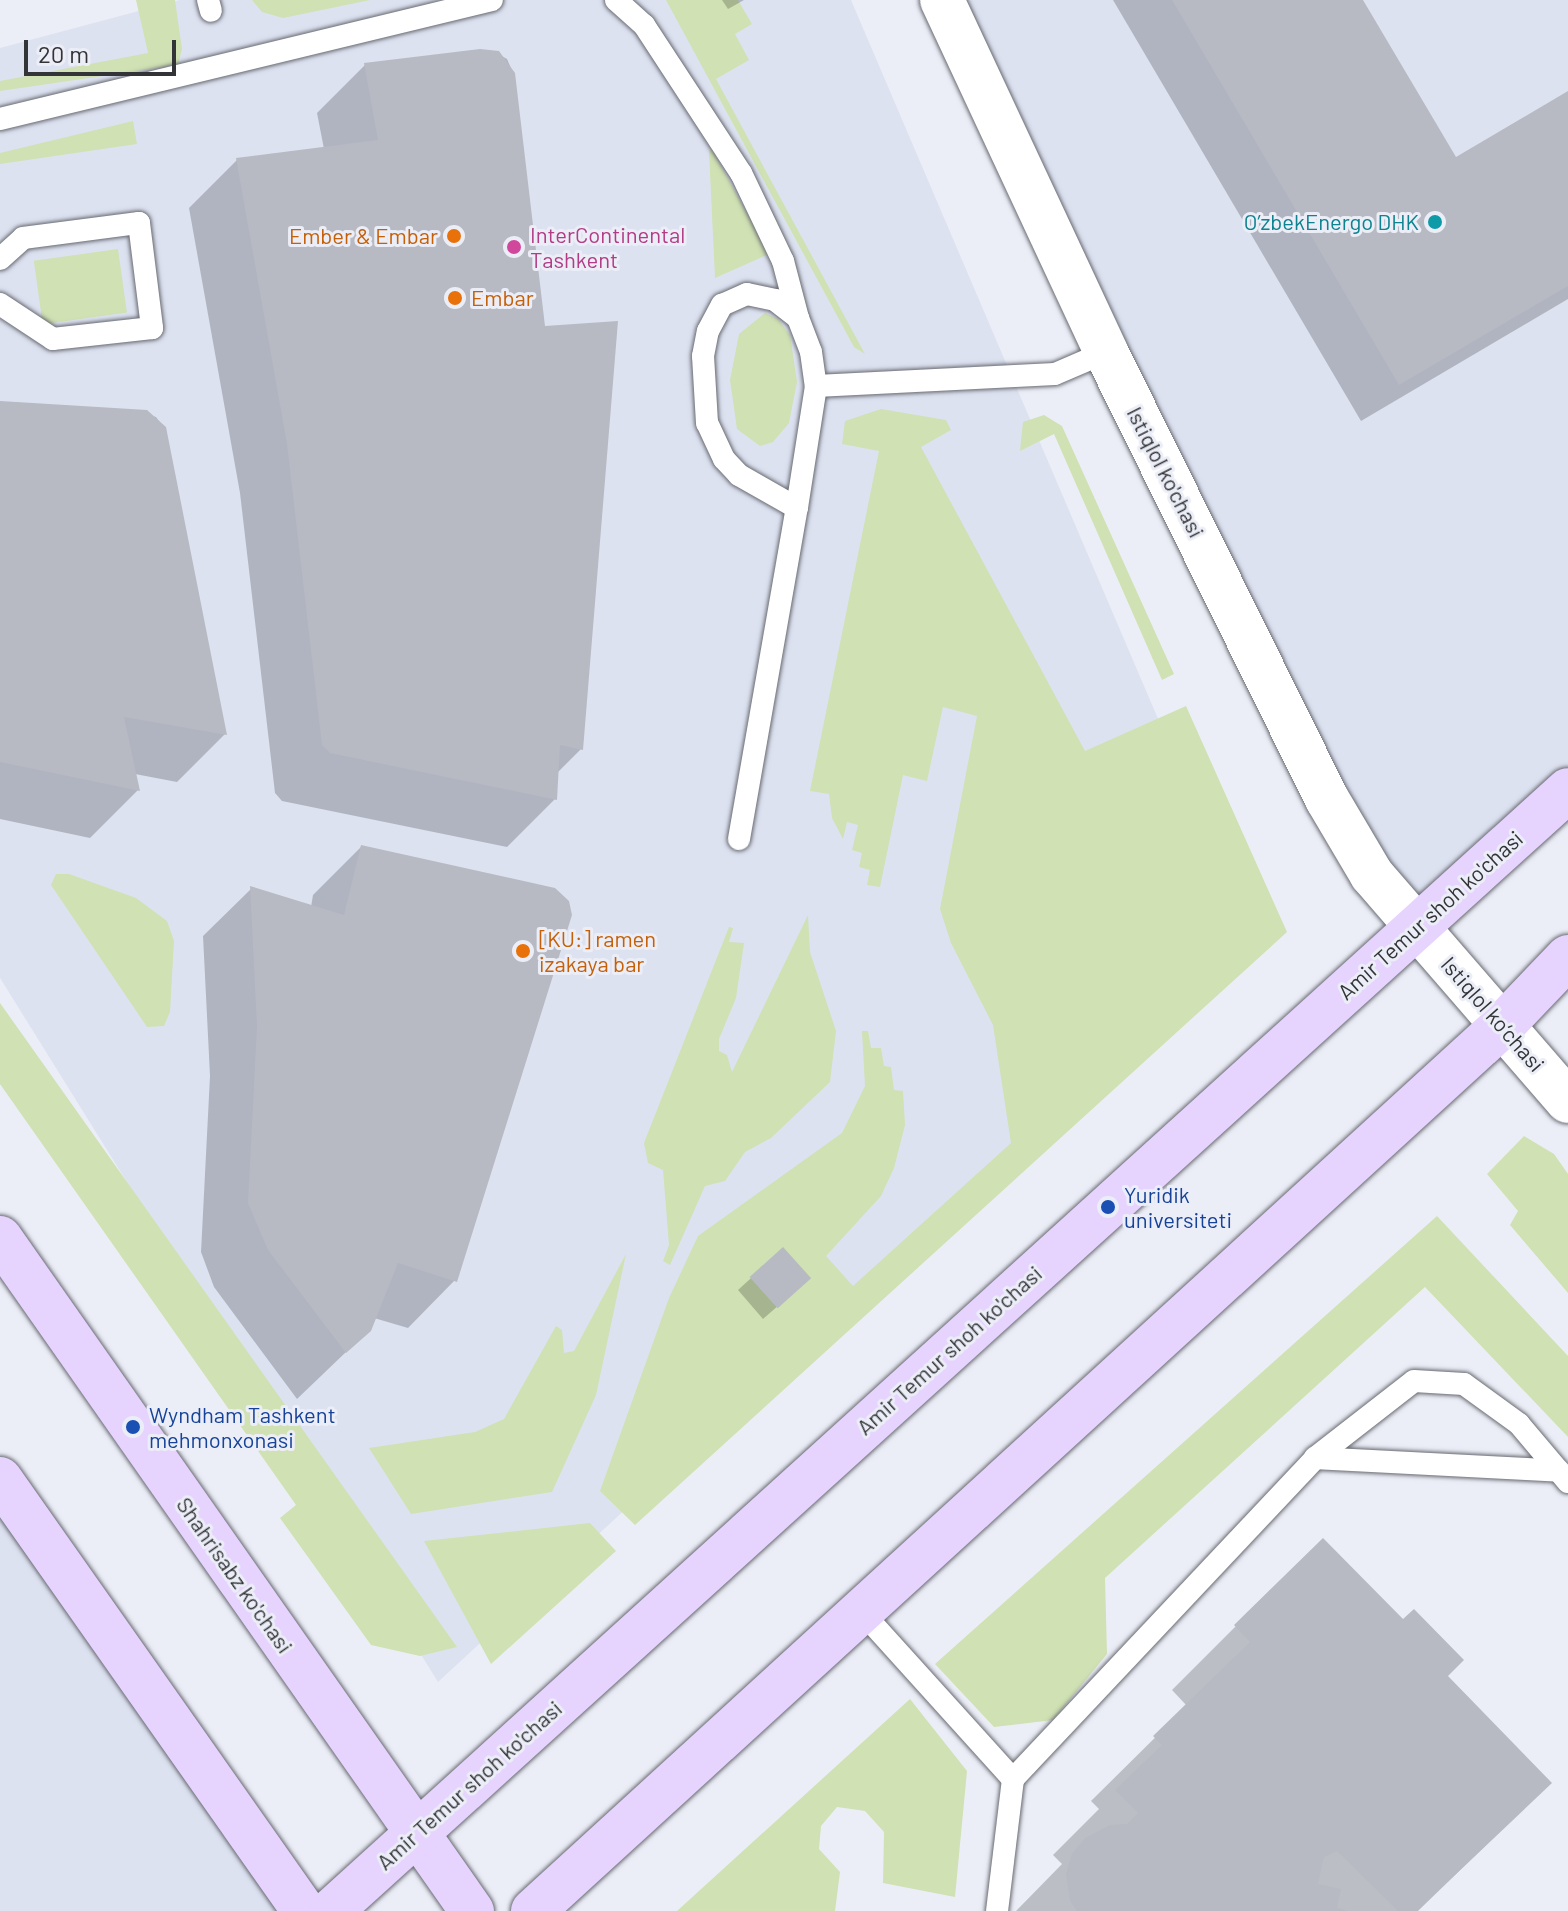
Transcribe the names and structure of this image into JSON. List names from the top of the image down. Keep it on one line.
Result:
{"streets":{"main road":["Amir Temur shoh ko'chasi","Shahrisabz ko'chasi"],"street":["Istiqlol ko'chasi","Istiqlol ko‘chasi"]},"crossings":[["Istiqlol ko'chasi","Amir Temur shoh ko'chasi"],["Istiqlol ko'chasi","Istiqlol ko‘chasi"],["Amir Temur shoh ko'chasi","Istiqlol ko‘chasi"],["Amir Temur shoh ko'chasi","Shahrisabz ko'chasi"]],"places":["O’zbekEnergo DHK","Ember & Embar","InterContinental Tashkent","Embar","[KU:] ramen izakaya bar","Yuridik universiteti","Wyndham Tashkent mehmonxonasi"],"scale_bar":"20 m"}
